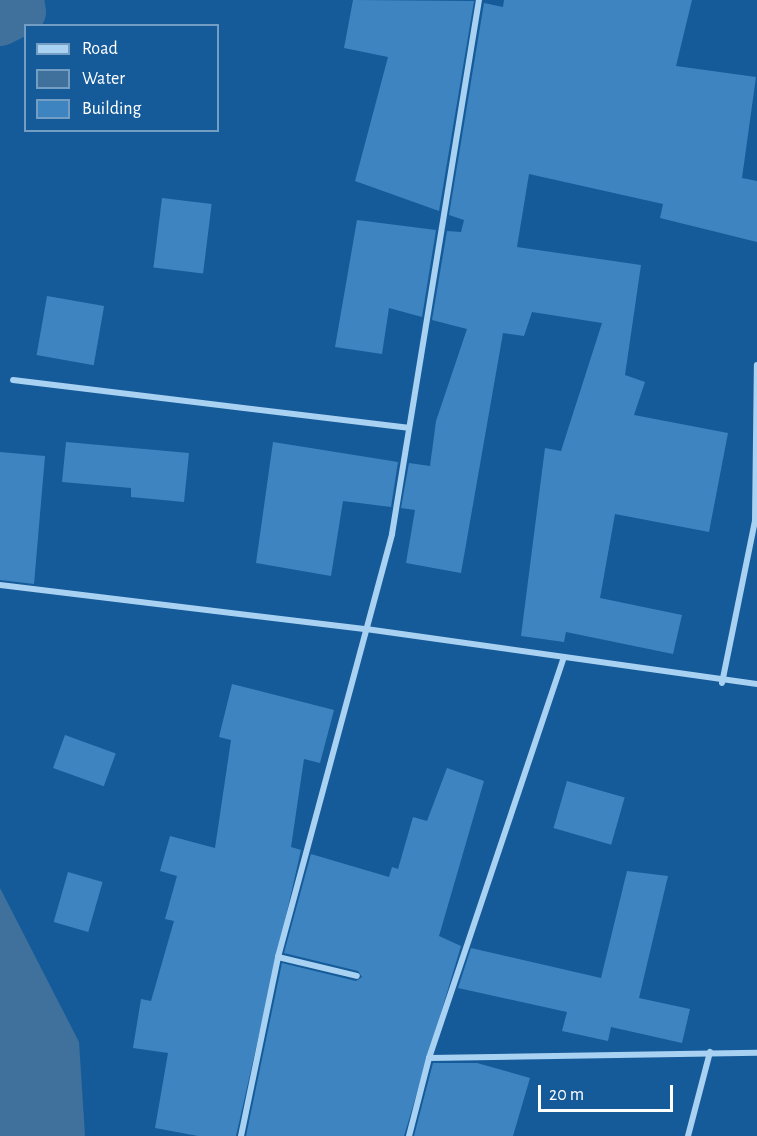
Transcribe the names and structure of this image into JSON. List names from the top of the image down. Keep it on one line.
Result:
{"legend":["Road","Water","Building"],"scale_bar":"20 m"}
